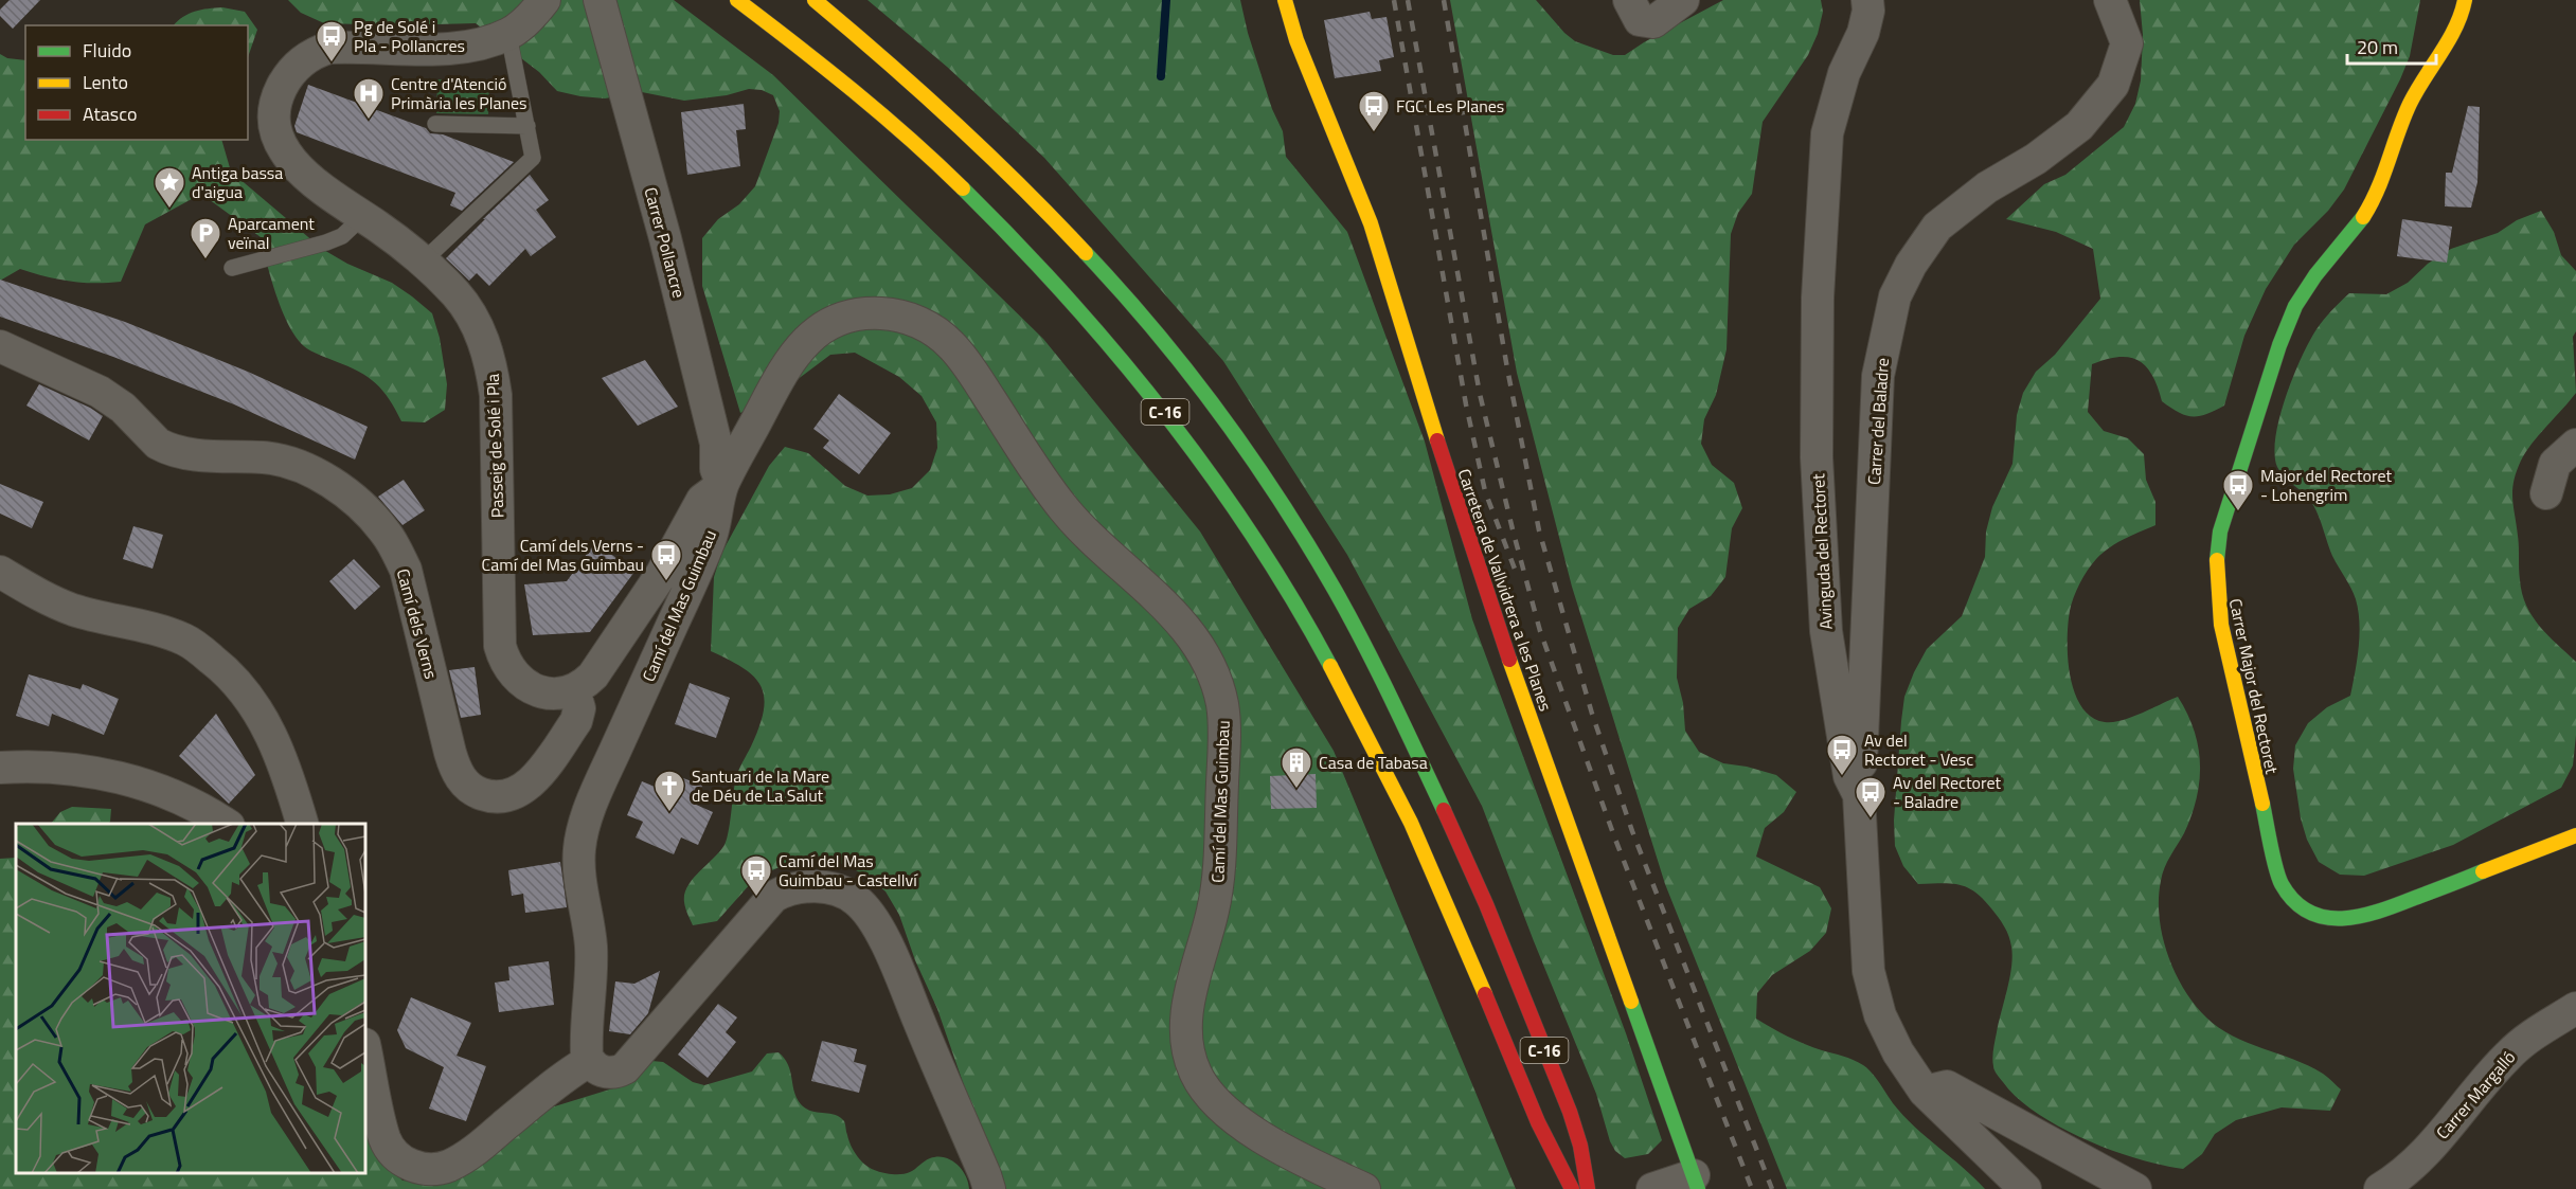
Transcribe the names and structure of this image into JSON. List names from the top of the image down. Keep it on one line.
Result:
{"streets":{"main road":["C-16","Carretera de Vallvidrera a les Planes","Carrer Major del Rectoret"],"street":["Carrer Pollancre","Carrer del Baladre","Passeig de Solé i Pla","Avinguda del Rectoret","Camí del Mas Guimbau","Camí dels Verns","Carrer Margalló"]},"crossings":[["Carrer Pollancre","Camí del Mas Guimbau"],["Carrer del Baladre","Avinguda del Rectoret"],["Passeig de Solé i Pla","Camí dels Verns"]],"places":{"bus stop":["Pg de Solé i Pla - Pollancres","FGC Les Planes","Major del Rectoret - Lohengrim","Camí dels Verns - Camí del Mas Guimbau","Av del Rectoret - Vesc","Av del Rectoret - Baladre","Camí del Mas Guimbau - Castellví"],"hospital":["Centre d'Atenció Primària les Planes"],"place":["Antiga bassa d'aigua"],"parking":["Aparcament veïnal"],"building":["Casa de Tabasa"],"church":["Santuari de la Mare de Déu de La Salut"]},"legend":["Fluido","Lento","Atasco"],"scale_bar":"20 m"}
